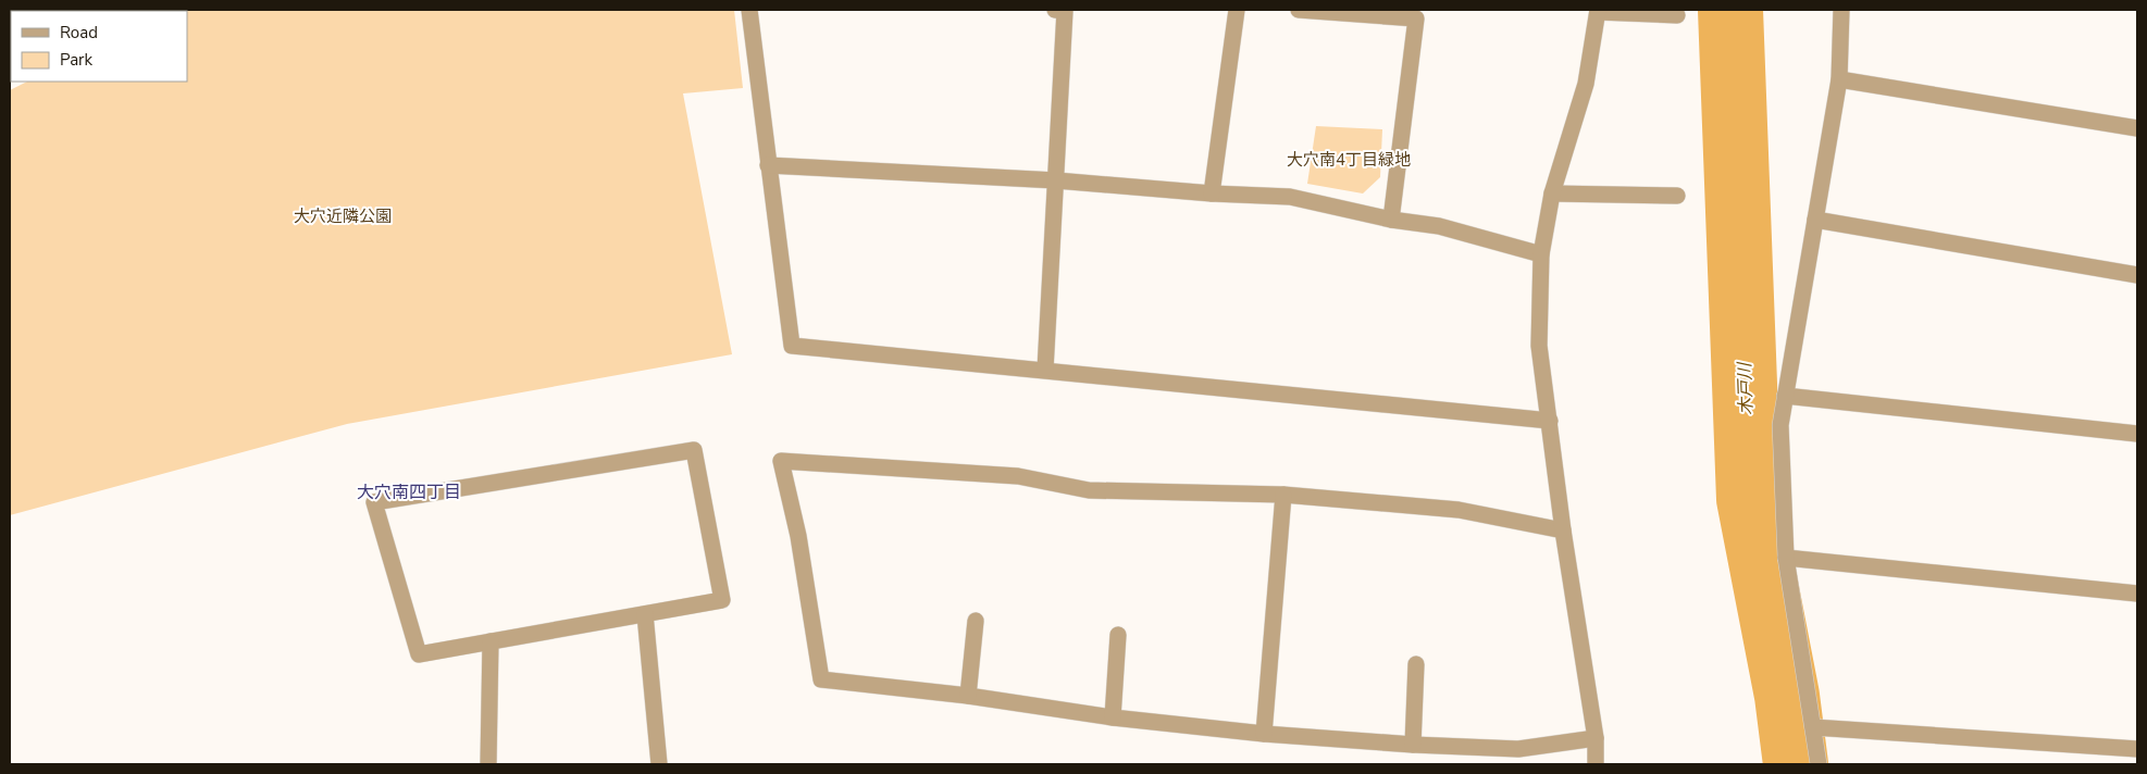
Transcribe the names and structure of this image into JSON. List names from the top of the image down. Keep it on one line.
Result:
{"districts":["大穴南四丁目"],"water":["木戸川"],"parks":["大穴南4丁目緑地","大穴近隣公園"],"legend":["Road","Park"]}
